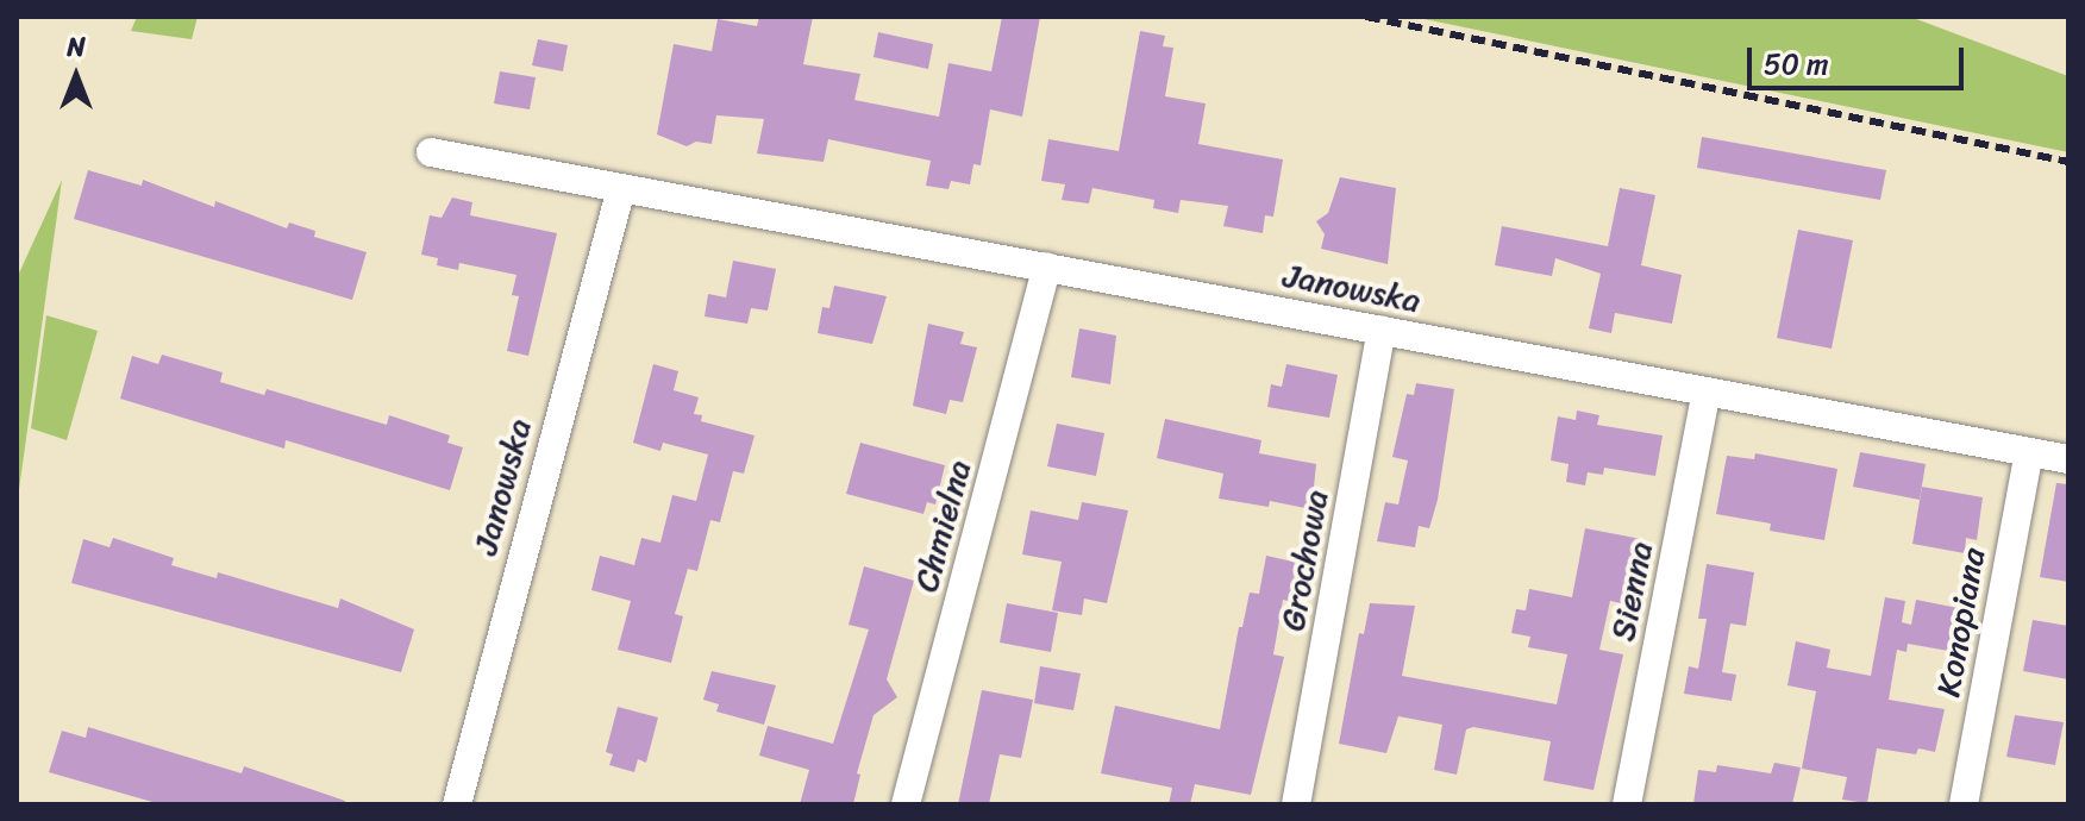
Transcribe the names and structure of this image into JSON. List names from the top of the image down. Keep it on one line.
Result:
{"streets":{"street":["Janowska","Chmielna","Grochowa","Sienna","Konopiana"]},"crossings":[["Janowska","Chmielna"],["Janowska","Grochowa"],["Janowska","Sienna"],["Janowska","Konopiana"]],"scale_bar":"50 m","north":"top"}
